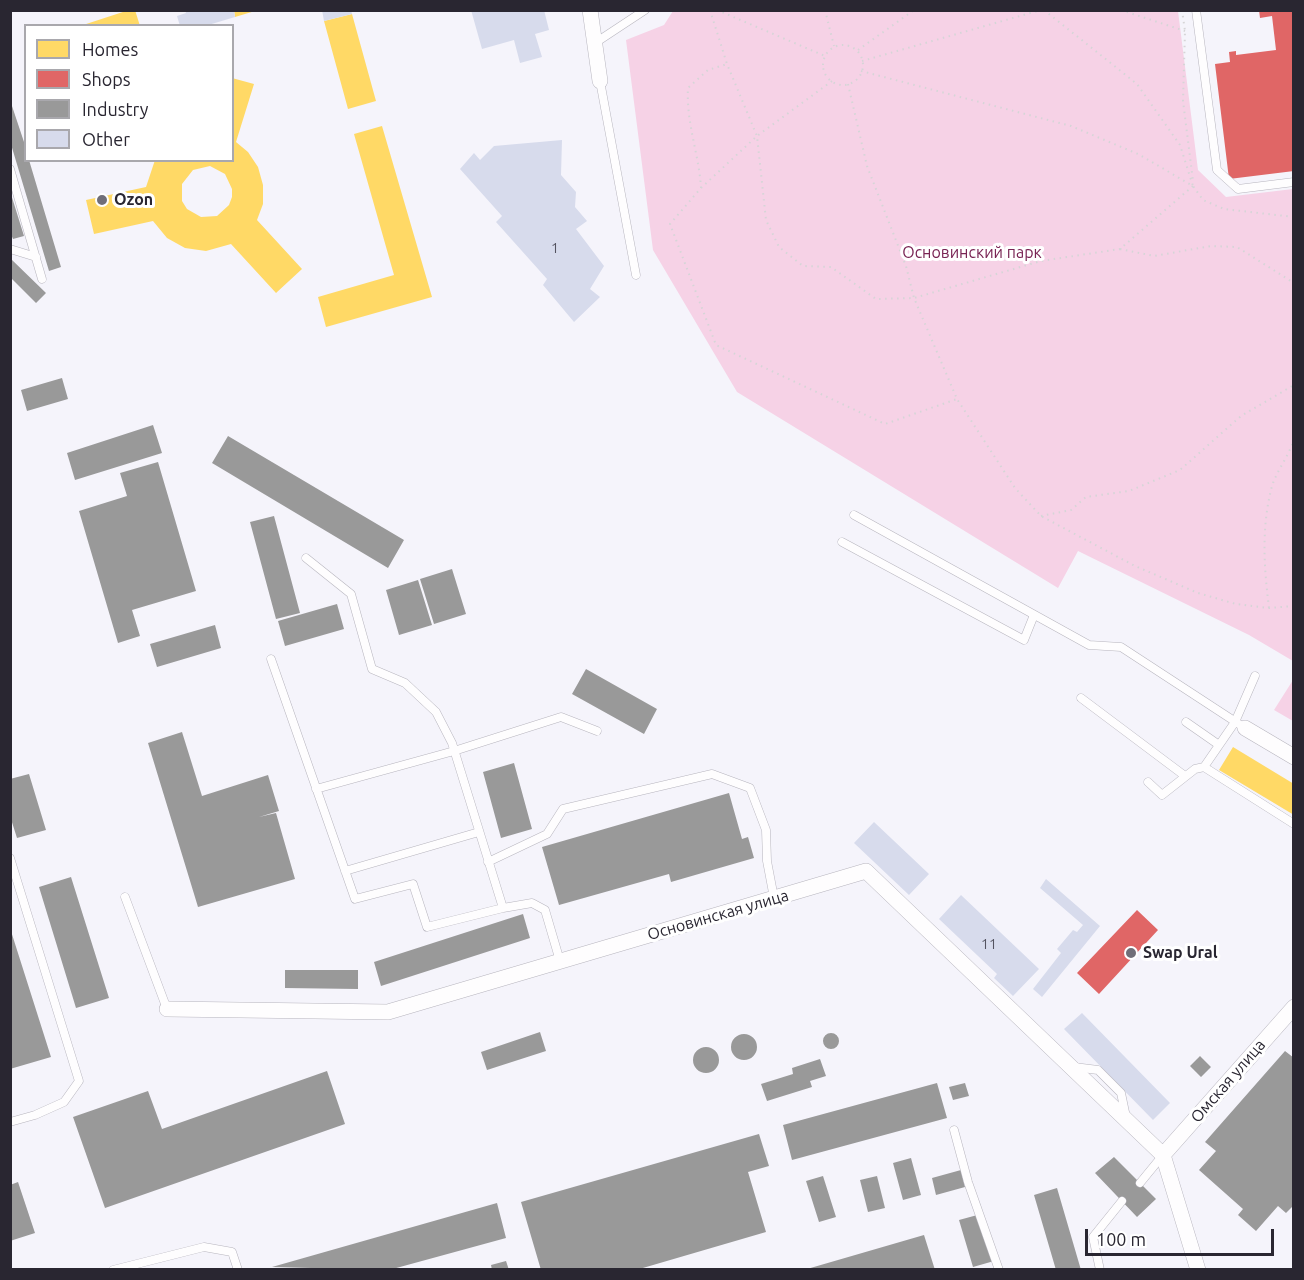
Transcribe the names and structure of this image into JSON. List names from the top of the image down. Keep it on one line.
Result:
{"streets":{"street":["Основинская улица","Омская улица"]},"crossings":[["Основинская улица","Омская улица"]],"parks":["Основинский парк"],"places":["Ozon","Swap Ural"],"house_numbers":["1","11"],"legend":["Homes","Shops","Industry","Other"],"scale_bar":"100 m"}
